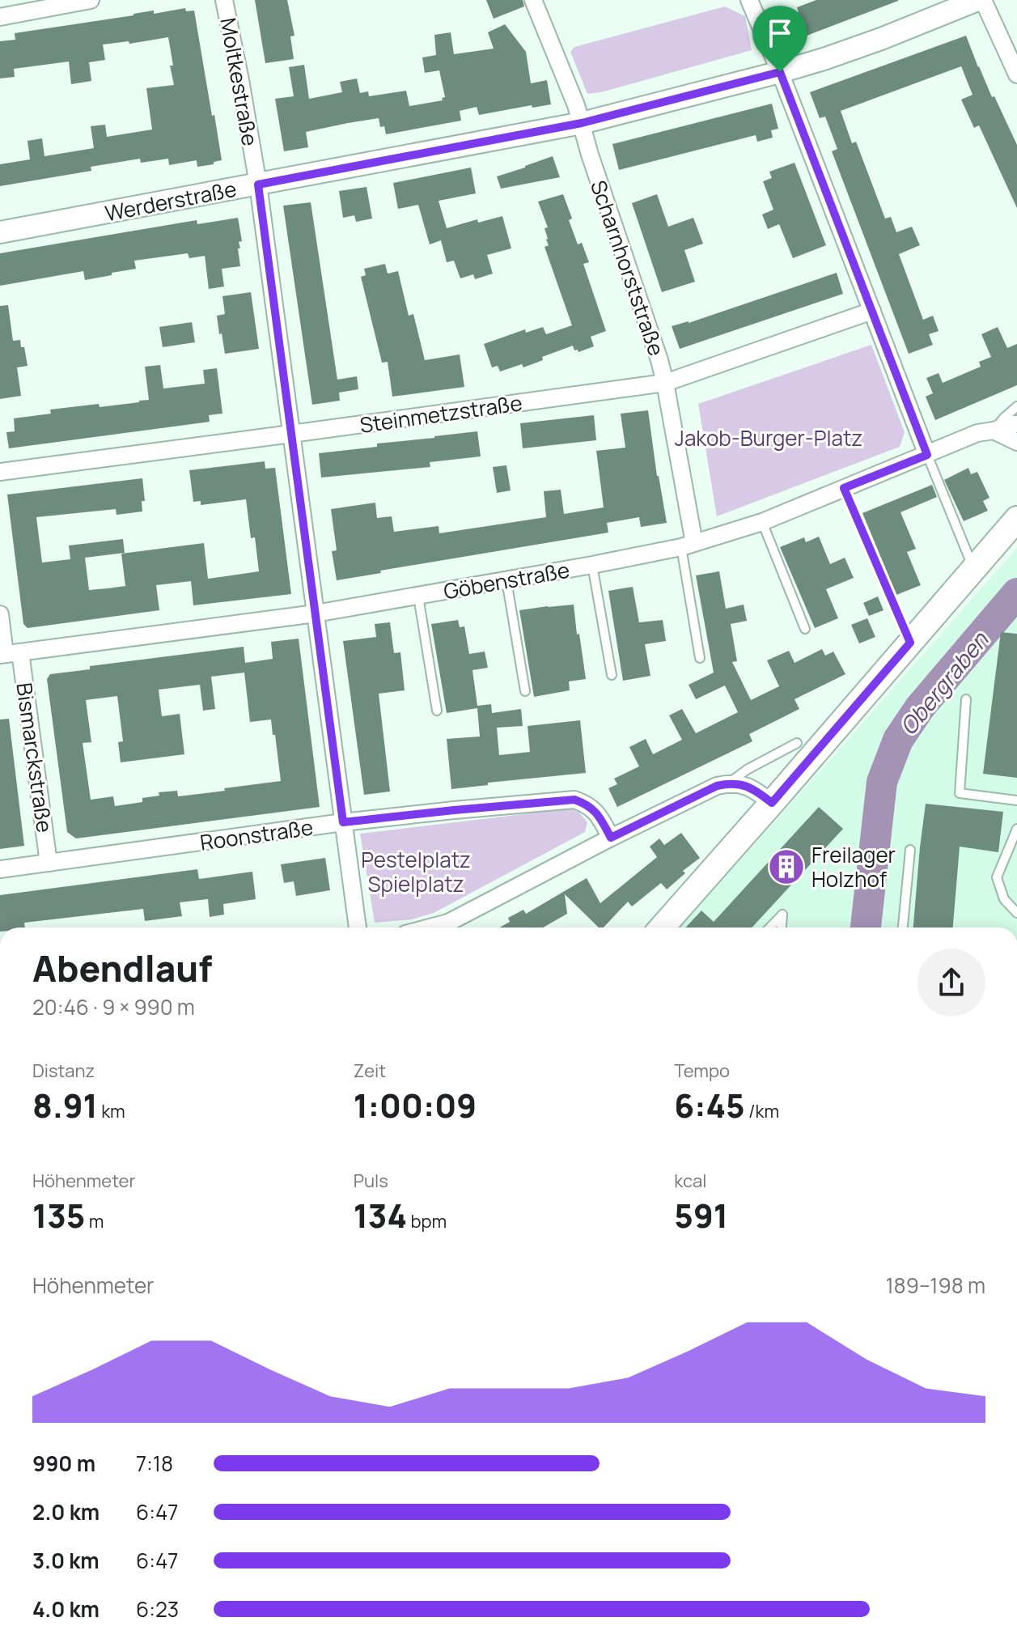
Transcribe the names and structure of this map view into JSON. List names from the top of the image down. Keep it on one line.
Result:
{"streets":{"street":["Moltkestraße","Werderstraße","Scharnhorststraße","Steinmetzstraße","Göbenstraße","Bismarckstraße","Roonstraße"]},"crossings":[["Moltkestraße","Werderstraße"],["Moltkestraße","Steinmetzstraße"],["Moltkestraße","Göbenstraße"],["Moltkestraße","Roonstraße"],["Werderstraße","Scharnhorststraße"],["Scharnhorststraße","Steinmetzstraße"],["Scharnhorststraße","Göbenstraße"],["Göbenstraße","Bismarckstraße"],["Bismarckstraße","Roonstraße"]],"water":["Obergraben"],"parks":["Jakob-Burger-Platz","Pestelplatz Spielplatz"],"places":{"building":["Freilager Holzhof"]},"page":{"heading":["Abendlauf","20:46 · 9 × 990 m"],"stats":[["Distanz","8.91 km"],["Zeit","1:00:09"],["Tempo","6:45 /km"],["Höhenmeter","135 m"],["Puls","134 bpm"],["kcal","591"]],"chart":["Höhenmeter","189–198 m"],"list":[{"name":"990 m","note":"7:18"},{"name":"2.0 km","note":"6:47"},{"name":"3.0 km","note":"6:47"},{"name":"4.0 km","note":"6:23"}]}}
